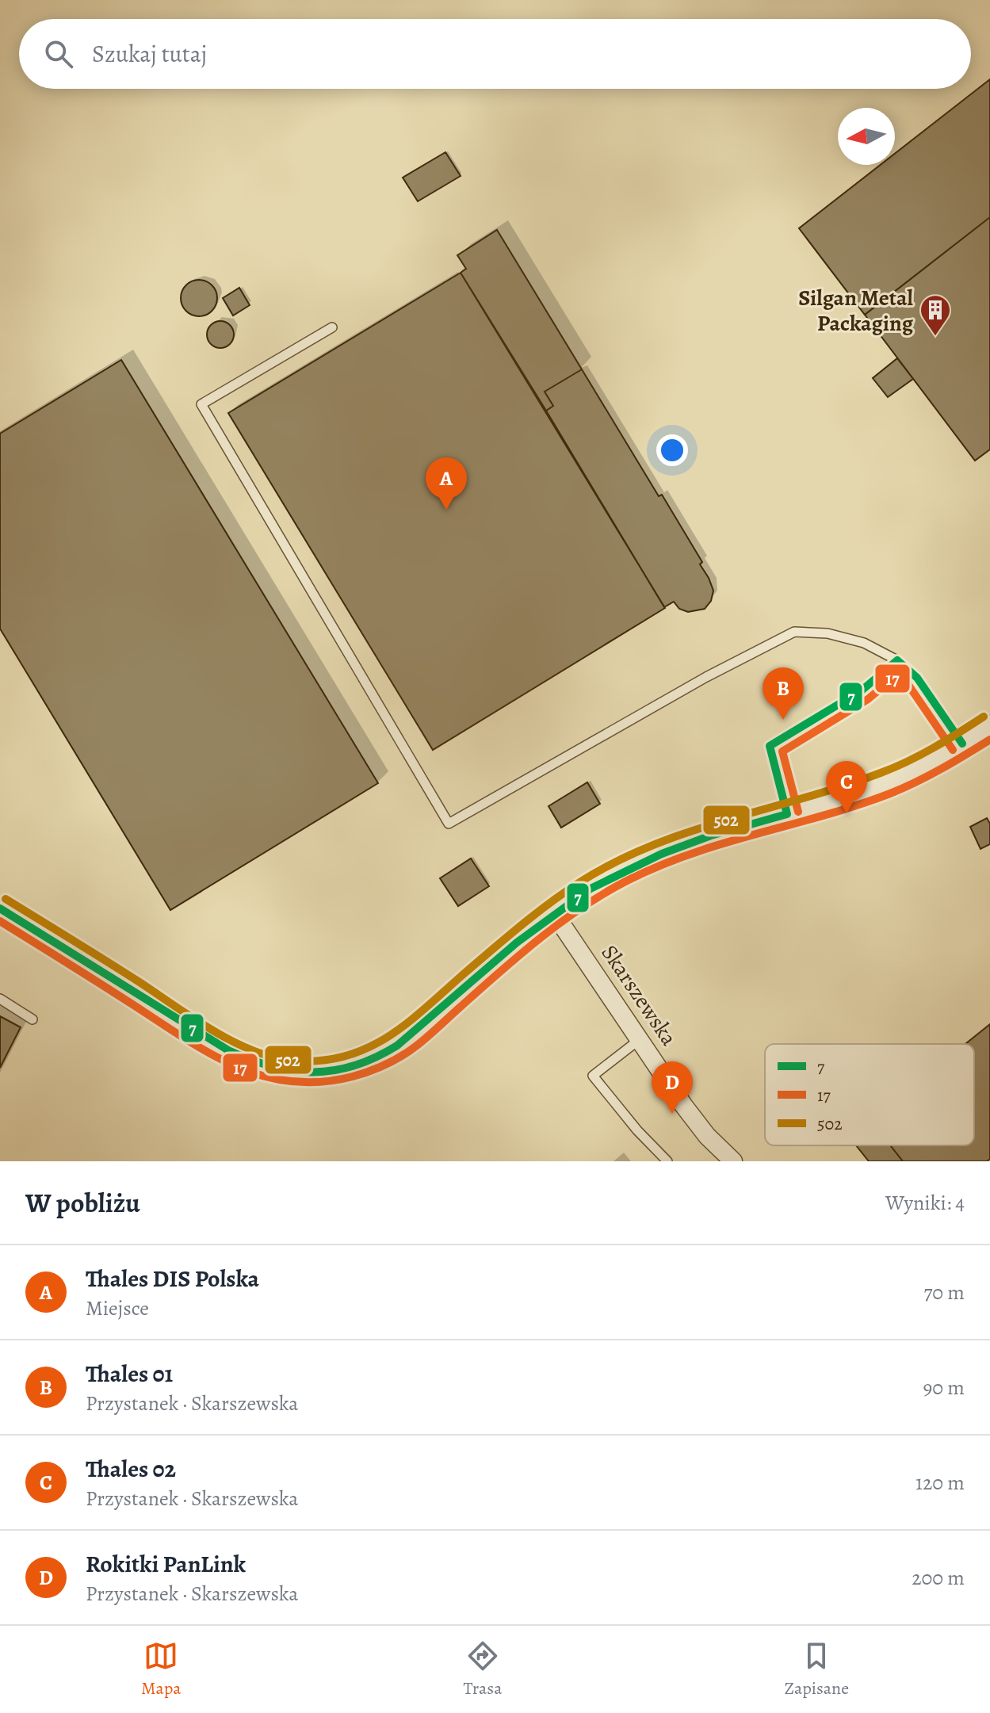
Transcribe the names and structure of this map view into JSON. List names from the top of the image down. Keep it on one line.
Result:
{"streets":{"street":["Skarszewska"]},"places":{"building":["Silgan Metal Packaging"]},"lines":["transit line 7","transit line 17","transit line 502"],"legend":["7","17","502"],"north":"left","page":{"search":"Szukaj tutaj","pins":["A","B","C","D"],"heading":["W pobliżu","Wyniki: 4"],"list":[{"mark":"A","name":"Thales DIS Polska","note":"Miejsce","value":"70 m"},{"mark":"B","name":"Thales 01","note":"Przystanek · Skarszewska","value":"90 m"},{"mark":"C","name":"Thales 02","note":"Przystanek · Skarszewska","value":"120 m"},{"mark":"D","name":"Rokitki PanLink","note":"Przystanek · Skarszewska","value":"200 m"}],"nav":["Mapa","Trasa","Zapisane"]}}
